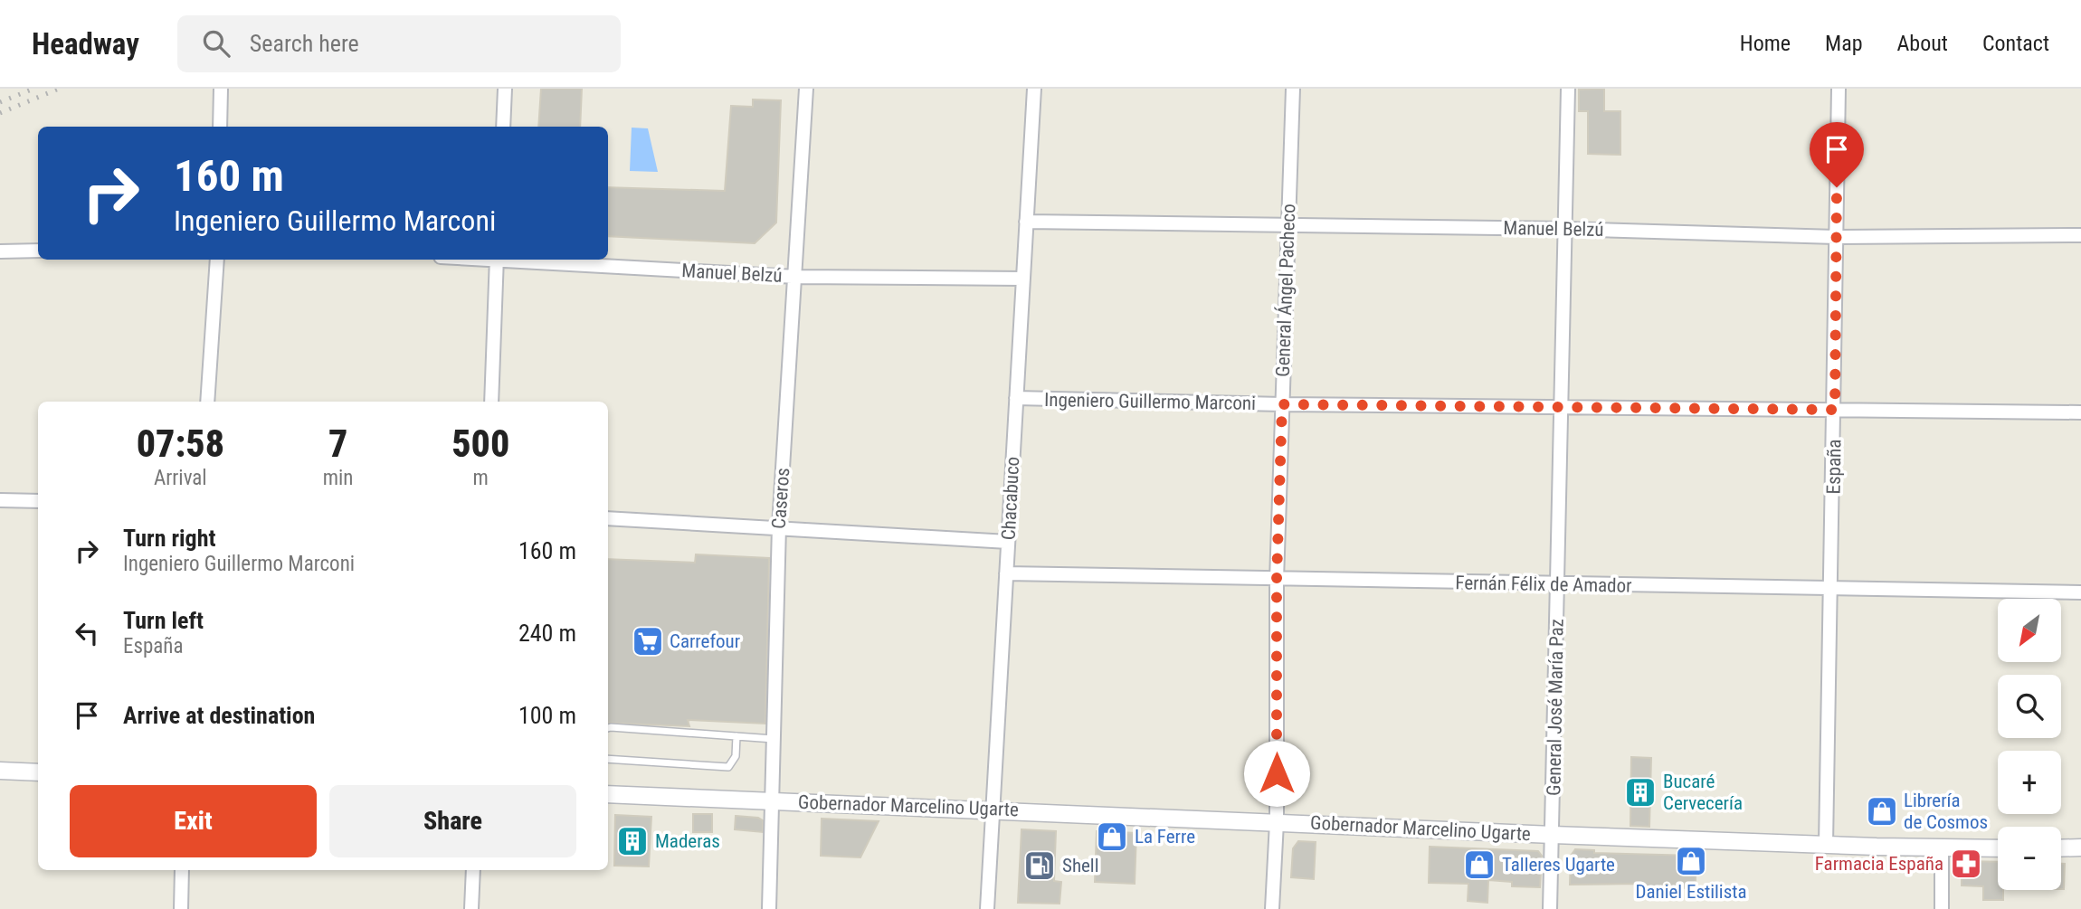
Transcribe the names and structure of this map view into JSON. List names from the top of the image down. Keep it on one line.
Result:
{"streets":{"street":["Manuel Belzú","General Ángel Pacheco","Ingeniero Guillermo Marconi","España","Caseros","Chacabuco","Fernán Félix de Amador","General José María Paz","Gobernador Marcelino Ugarte"]},"crossings":[["Manuel Belzú","General Ángel Pacheco"],["Manuel Belzú","España"],["Manuel Belzú","Caseros"],["Manuel Belzú","Chacabuco"],["Manuel Belzú","General José María Paz"],["General Ángel Pacheco","Ingeniero Guillermo Marconi"],["General Ángel Pacheco","Fernán Félix de Amador"],["General Ángel Pacheco","Gobernador Marcelino Ugarte"],["Ingeniero Guillermo Marconi","España"],["Ingeniero Guillermo Marconi","Chacabuco"],["Ingeniero Guillermo Marconi","General José María Paz"],["España","Fernán Félix de Amador"],["España","Gobernador Marcelino Ugarte"],["Caseros","Gobernador Marcelino Ugarte"],["Chacabuco","Fernán Félix de Amador"],["Chacabuco","Gobernador Marcelino Ugarte"],["Fernán Félix de Amador","General José María Paz"],["General José María Paz","Gobernador Marcelino Ugarte"]],"places":{"supermarket":["Carrefour"],"building":["Bucaré Cervecería","Maderas"],"shop":["Librería de Cosmos","La Ferre","Daniel Estilista","Talleres Ugarte"],"pharmacy":["Farmacia España"],"fuel station":["Shell"]},"north":"bottom left","page":{"header":"Headway","search":"Search here","nav":["Home","Map","About","Contact"],"turn":["160 m","Ingeniero Guillermo Marconi"],"eta":["07:58","Arrival","7","min","500","m"],"list":[{"name":"Turn right","note":"Ingeniero Guillermo Marconi","value":"160 m"},{"name":"Turn left","note":"España","value":"240 m"},{"name":"Arrive at destination","value":"100 m"}],"map_buttons":["+","−"],"buttons":["Exit","Share"]}}
